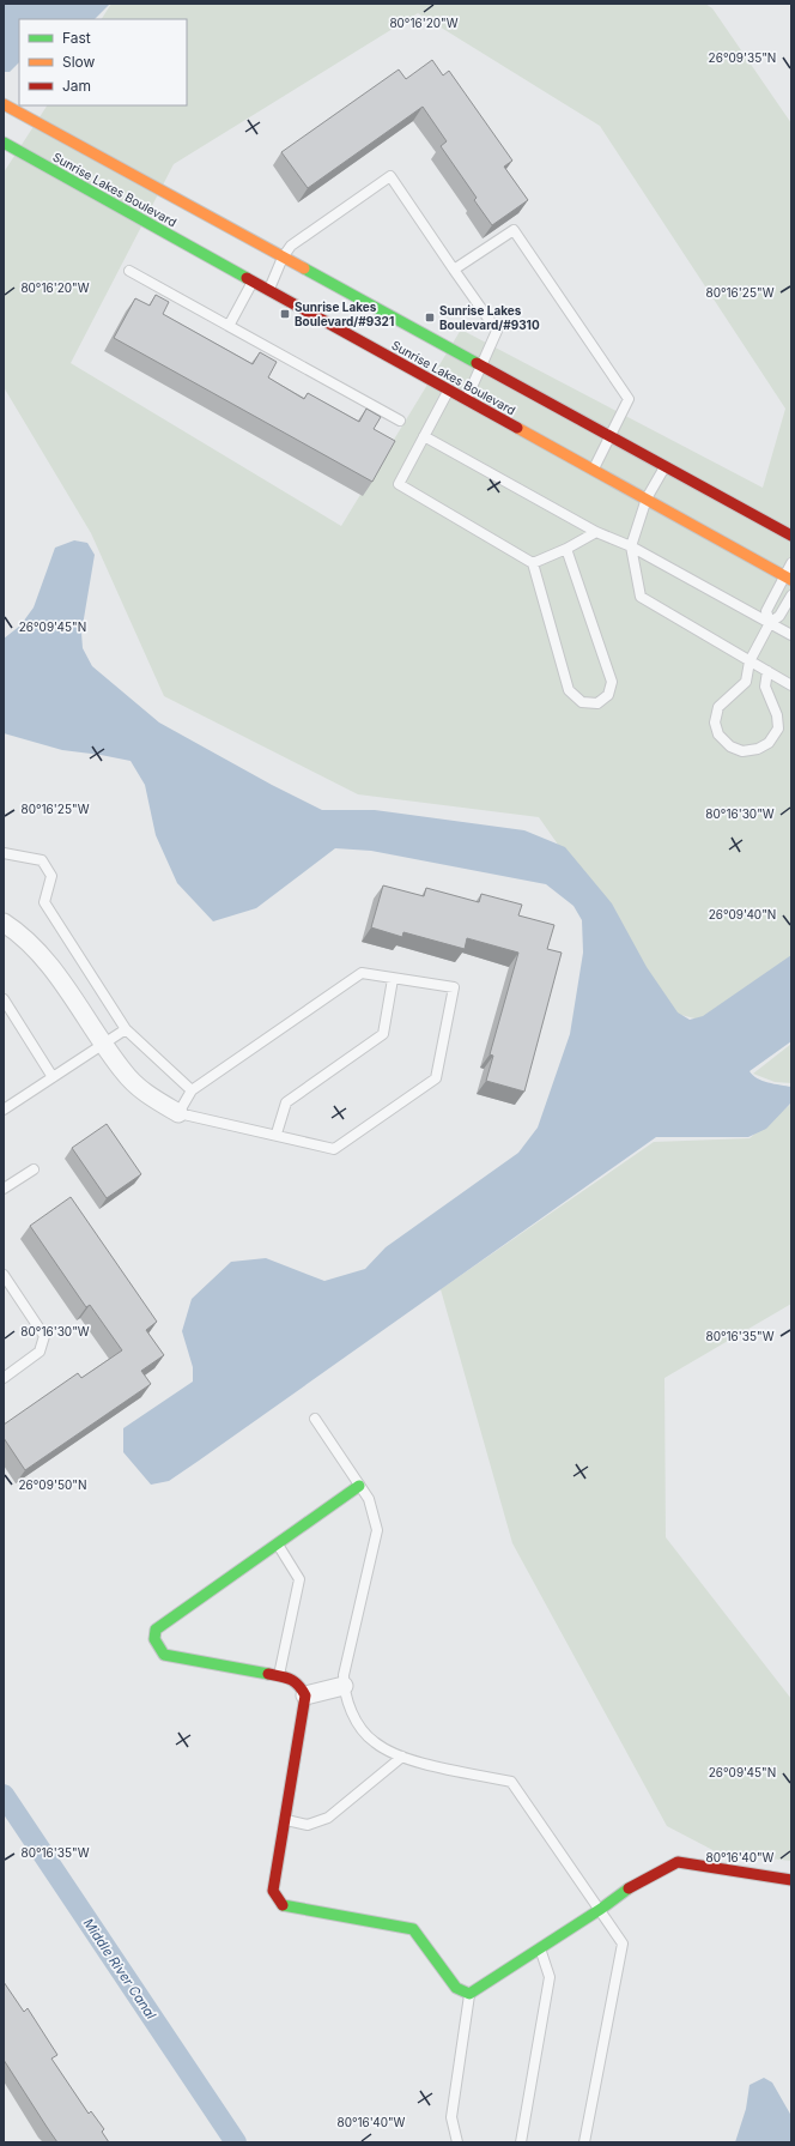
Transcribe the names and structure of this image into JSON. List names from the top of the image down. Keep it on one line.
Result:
{"streets":{"street":["Sunrise Lakes Boulevard"]},"water":["Middle River Canal"],"places":{"transit":["Sunrise Lakes Boulevard/#9321","Sunrise Lakes Boulevard/#9310"]},"legend":["Fast","Slow","Jam"],"coordinates":["80°16'20\"W","26°09'35\"N","80°16'25\"W","26°09'45\"N","80°16'30\"W","26°09'40\"N","80°16'35\"W","26°09'50\"N","80°16'40\"W"]}
